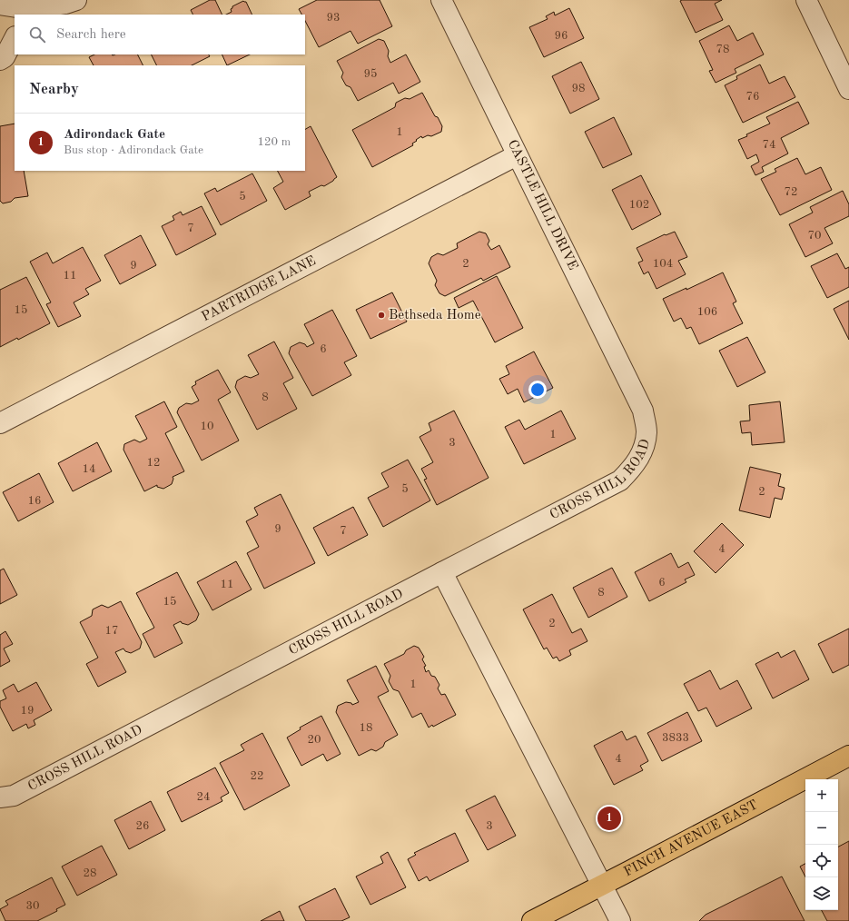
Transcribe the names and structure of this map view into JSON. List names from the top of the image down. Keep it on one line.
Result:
{"streets":{"main road":["FINCH AVENUE EAST"],"street":["CASTLE HILL DRIVE","PARTRIDGE LANE","CROSS HILL ROAD"]},"crossings":[["CASTLE HILL DRIVE","PARTRIDGE LANE"],["CASTLE HILL DRIVE","CROSS HILL ROAD"]],"places":["Bethseda Home"],"house_numbers":["93","96","78","95","98","76","1","74","72","5","102","7","70","2","104","9","11","15","106","6","8","10","1","3","12","14","5","2","16","9","7","4","6","11","8","15","2","17","1","19","18","3833","20","4","22","24","26","3","28","30"],"page":{"search":"Search here","heading":"Nearby","list":[{"mark":"1","name":"Adirondack Gate","note":"Bus stop · Adirondack Gate","value":"120 m"}],"map_buttons":["+","−"],"pins":"1"}}
